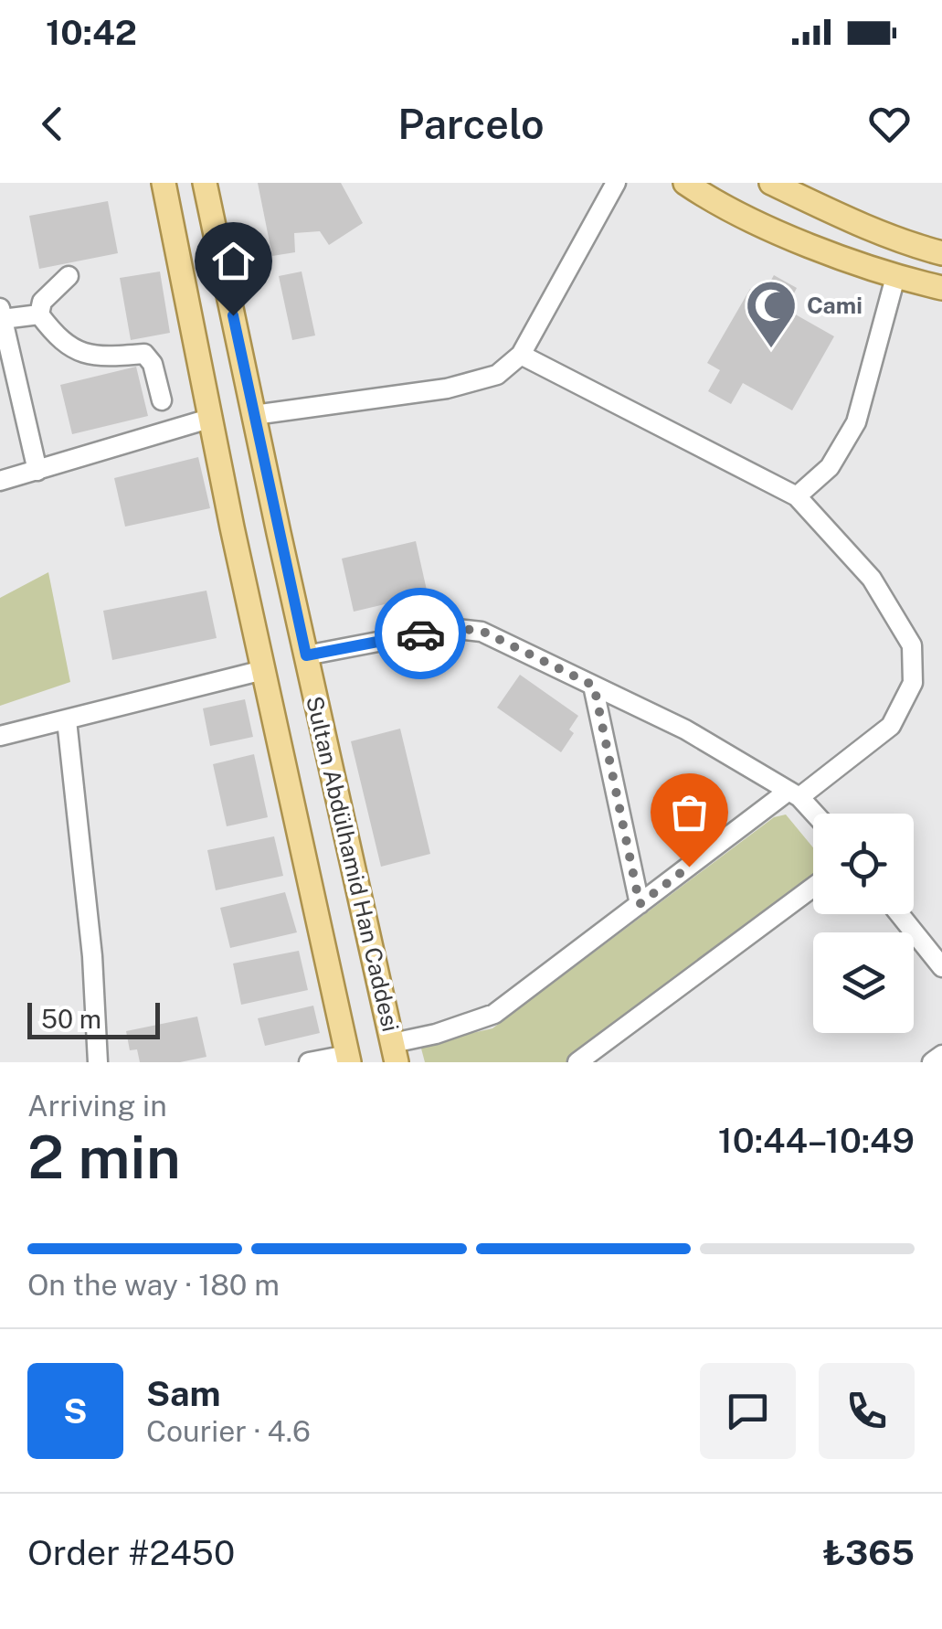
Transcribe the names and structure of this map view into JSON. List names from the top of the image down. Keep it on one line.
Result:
{"streets":{"main road":["Sultan Abdülhamid Han Caddesi"]},"places":{"mosque":["Cami"]},"scale_bar":"50 m","page":{"status":"10:42","header":"Parcelo","scale":"50 m","heading":["2 min","Arriving in","10:44–10:49"],"panel":["Sam","Courier · 4.6","Order #2450","₺365"],"bar":"On the way · 180 m","round":"S"}}
